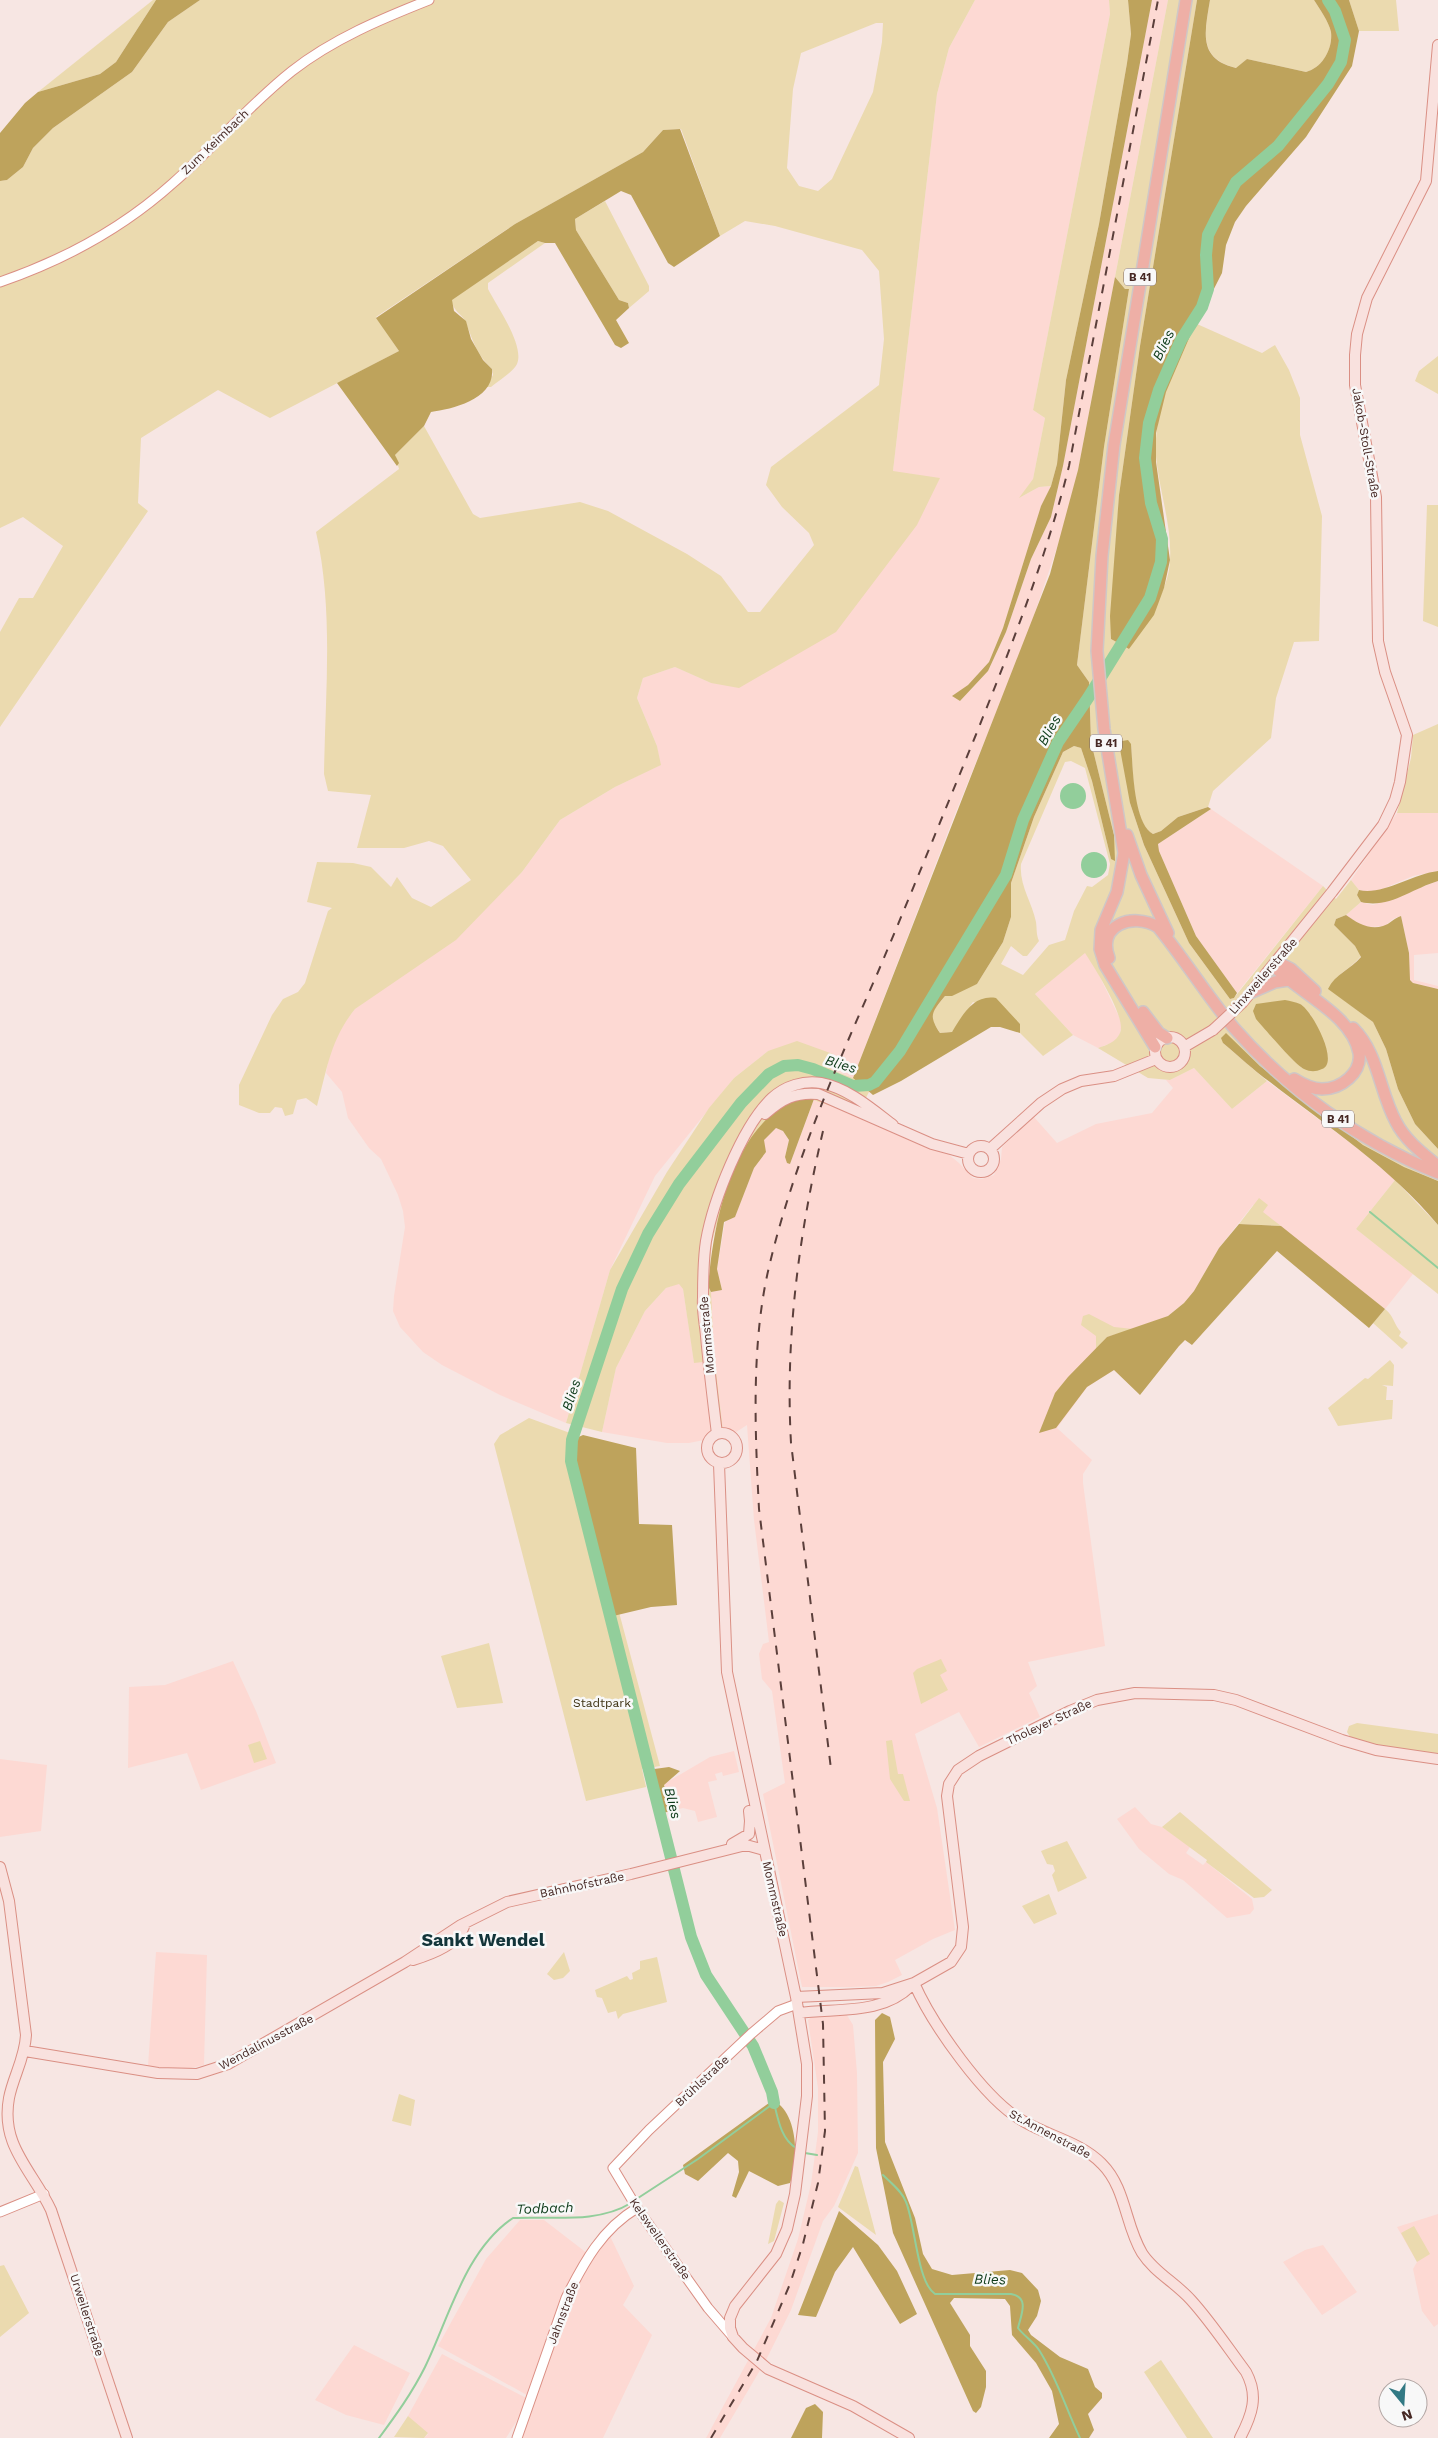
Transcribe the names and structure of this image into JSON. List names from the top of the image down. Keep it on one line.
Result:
{"streets":{"highway":["B 41"],"main road":["Jakob-Stoll-Straße","Linxweilerstraße","Mommstraße","Tholeyer Straße","Bahnhofstraße","Wendalinusstraße","St.Annenstraße","Kelsweilerstraße","Urweilerstraße"],"street":["Zum Keimbach","Brühlstraße","Jahnstraße"]},"crossings":[["Jakob-Stoll-Straße","Linxweilerstraße"],["Mommstraße","Tholeyer Straße"],["Mommstraße","Bahnhofstraße"],["Mommstraße","Brühlstraße"],["Tholeyer Straße","Brühlstraße"],["Tholeyer Straße","St.Annenstraße"],["Bahnhofstraße","Wendalinusstraße"],["Wendalinusstraße","Urweilerstraße"],["Brühlstraße","Kelsweilerstraße"],["Kelsweilerstraße","Jahnstraße"]],"districts":["Sankt Wendel"],"water":["Blies","Todbach"],"parks":["Stadtpark"],"north":"bottom"}
